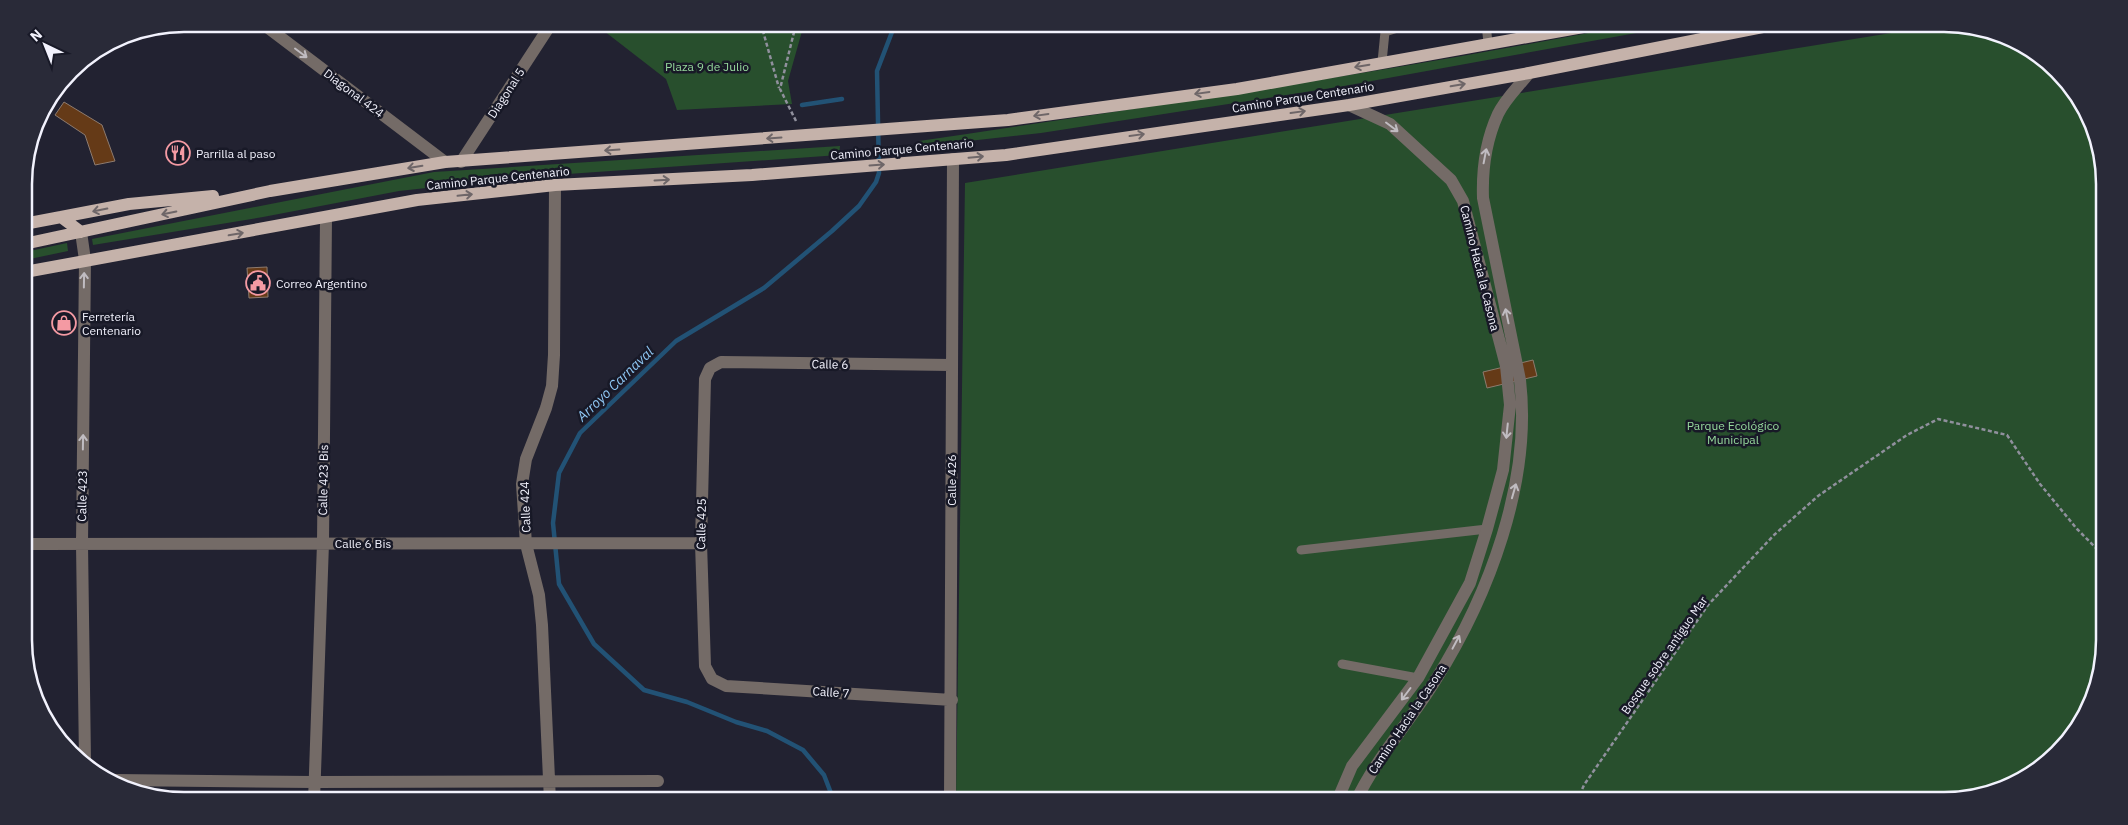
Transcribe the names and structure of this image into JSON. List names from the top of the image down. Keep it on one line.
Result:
{"streets":{"main road":["Camino Parque Centenario"],"street":["Diagonal 424","Diagonal 5","Camino Hacia la Casona","Calle 6","Calle 423 Bis","Calle 426","Calle 423","Calle 424","Calle 425","Calle 6 Bis","Calle 7"],"path":["Bosque sobre antiguo Mar"]},"crossings":[["Diagonal 424","Camino Parque Centenario"],["Diagonal 5","Camino Parque Centenario"],["Camino Parque Centenario","Camino Hacia la Casona"],["Camino Parque Centenario","Calle 423 Bis"],["Camino Parque Centenario","Calle 426"],["Camino Parque Centenario","Calle 423"],["Camino Parque Centenario","Calle 424"],["Calle 6","Calle 426"],["Calle 6","Calle 425"],["Calle 423 Bis","Calle 6 Bis"],["Calle 426","Calle 7"],["Calle 423","Calle 6 Bis"],["Calle 424","Calle 6 Bis"],["Calle 425","Calle 6 Bis"],["Calle 425","Calle 7"]],"one_way":["Diagonal 424","Calle 423"],"water":["Arroyo Carnaval"],"parks":["Plaza 9 de Julio","Parque Ecológico Municipal"],"places":{"restaurant":["Parrilla al paso"],"public building":["Correo Argentino"],"shop":["Ferretería Centenario"]},"north":"top left"}
